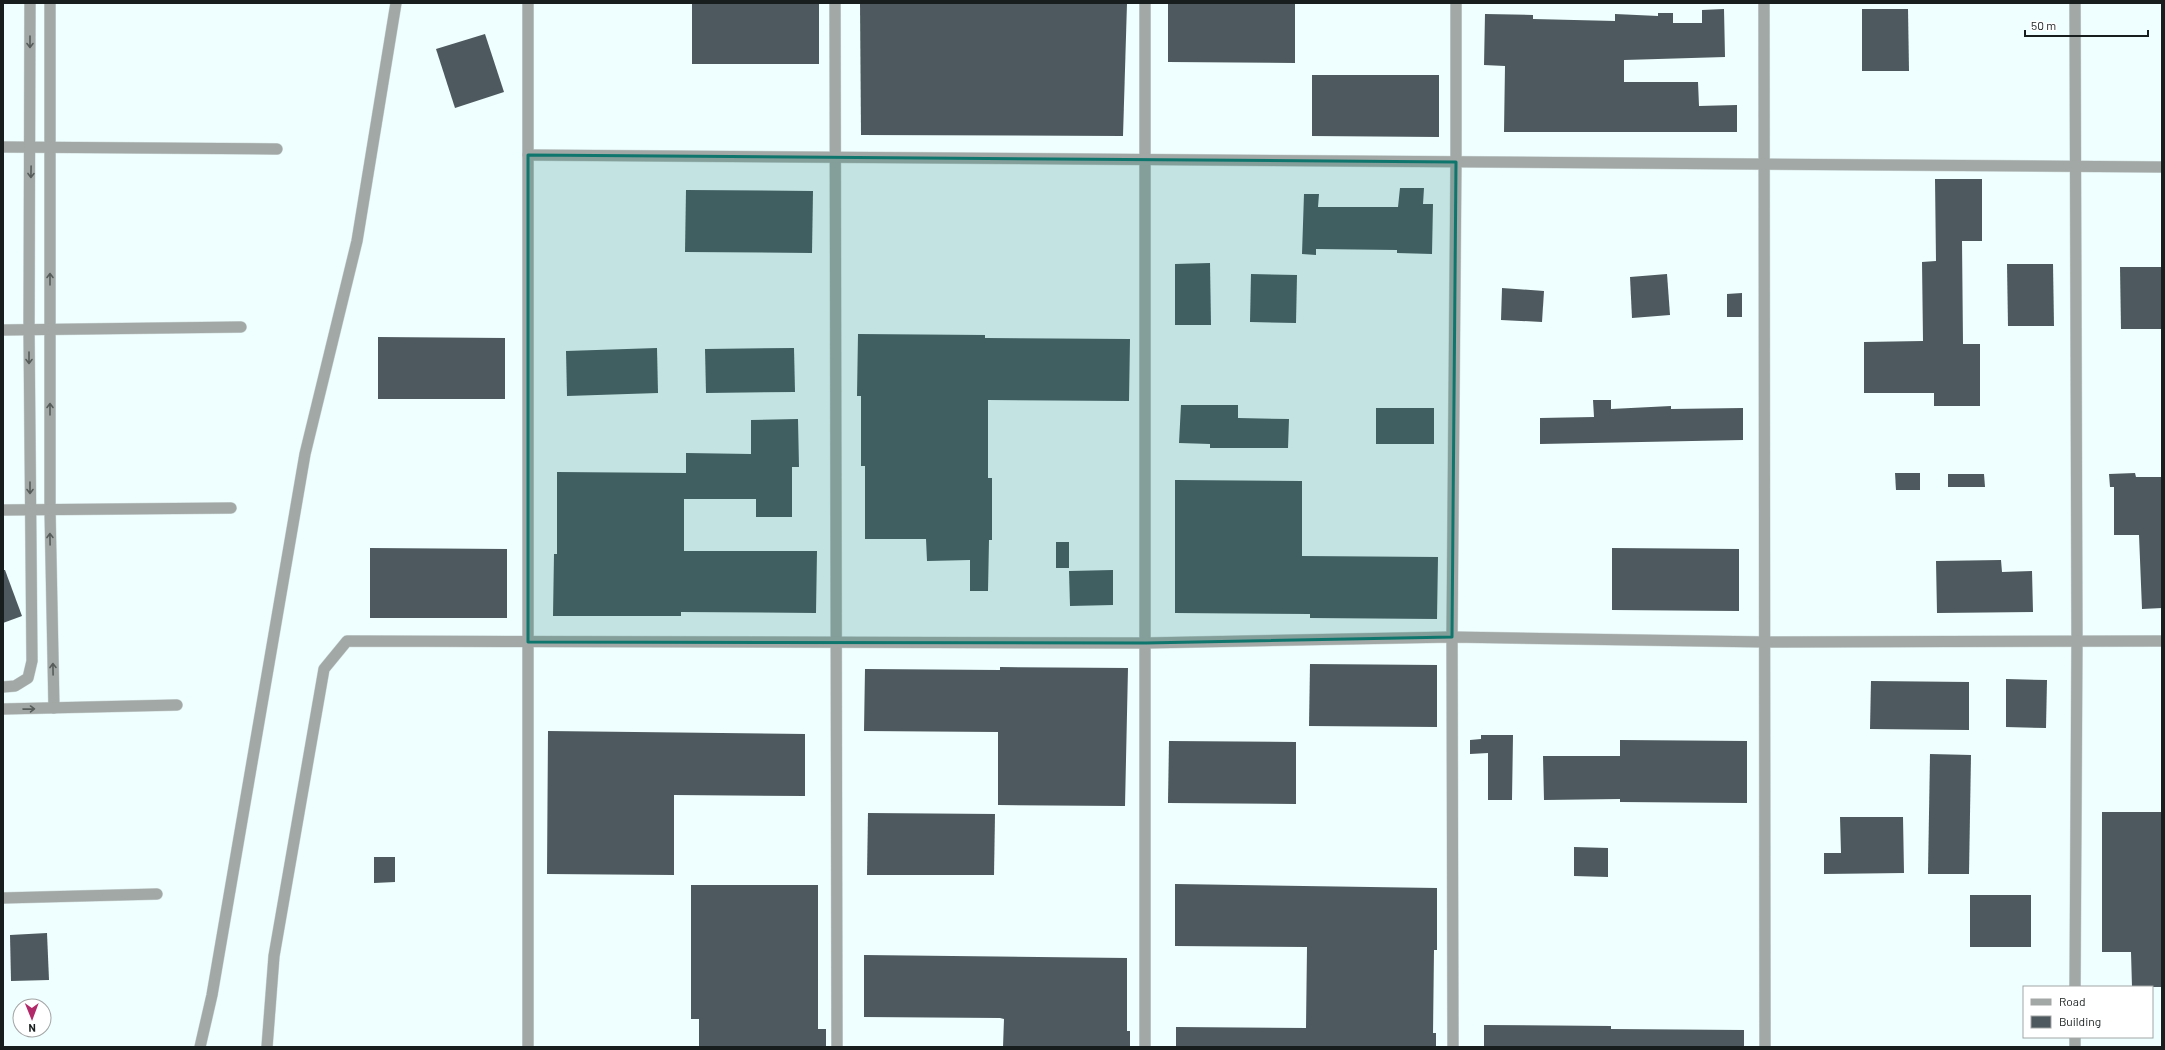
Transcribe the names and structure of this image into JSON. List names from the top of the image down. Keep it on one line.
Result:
{"legend":["Road","Building"],"scale_bar":"50 m","north":"bottom"}
